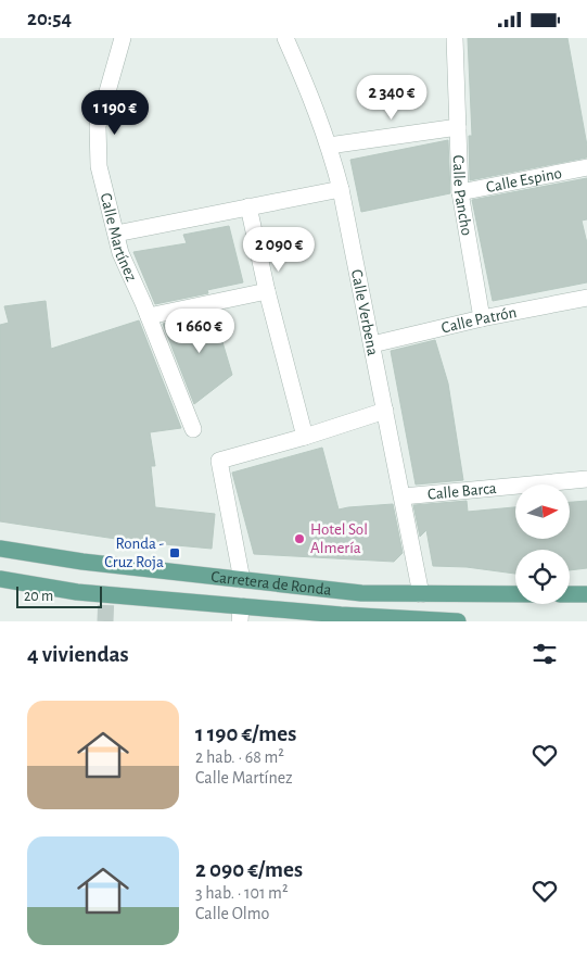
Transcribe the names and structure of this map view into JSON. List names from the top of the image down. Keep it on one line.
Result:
{"streets":{"main road":["Carretera de Ronda"],"street":["Calle Espino","Calle Pancho","Calle Martínez","Calle Verbena","Calle Patrón","Calle Barca"]},"crossings":[["Calle Espino","Calle Pancho"],["Calle Pancho","Calle Patrón"],["Calle Verbena","Calle Patrón"],["Calle Verbena","Calle Barca"],["Calle Verbena","Carretera de Ronda"]],"places":{"other":["Hotel Sol Almería"],"transit":["Ronda - Cruz Roja"]},"scale_bar":"20 m","north":"right","page":{"status":"20:54","price":["2 340 €","1 190 €","2 090 €","1 660 €"],"scale":"20 m","heading":"4 viviendas","list":[{"name":"1 190 €/mes","note":"2 hab. · 68 m² · Calle Martínez"},{"name":"2 090 €/mes","note":"3 hab. · 101 m² · Calle Olmo"}]}}
